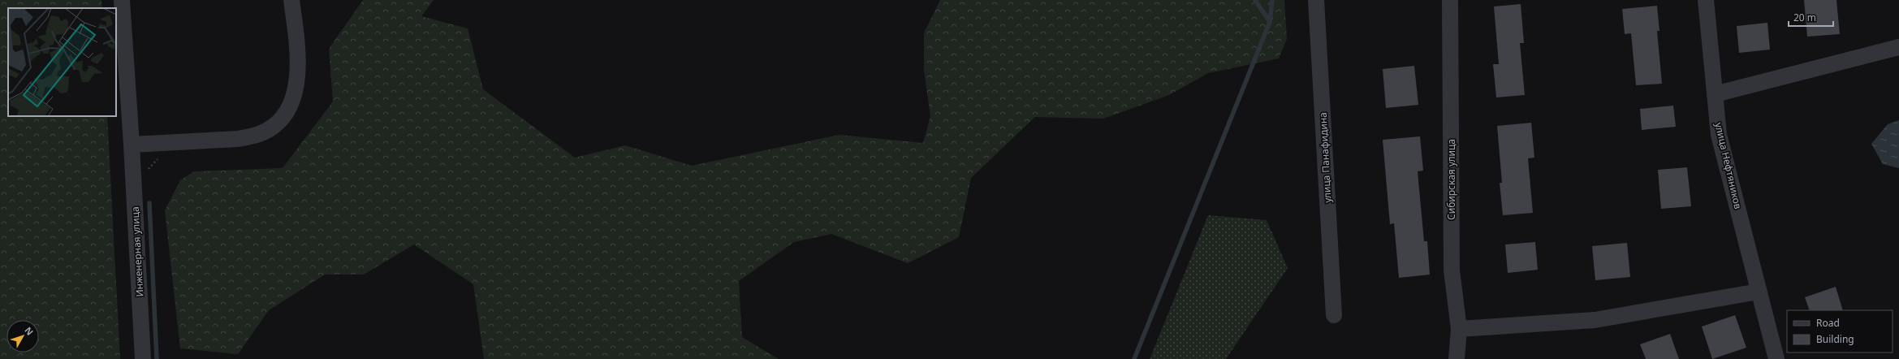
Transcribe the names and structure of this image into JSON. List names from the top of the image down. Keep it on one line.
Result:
{"streets":{"street":["улица Панафидина","улица Нефтяников","Сибирская улица","Инженерная улица"]},"legend":["Road","Building"],"scale_bar":"20 m","north":"top right"}
